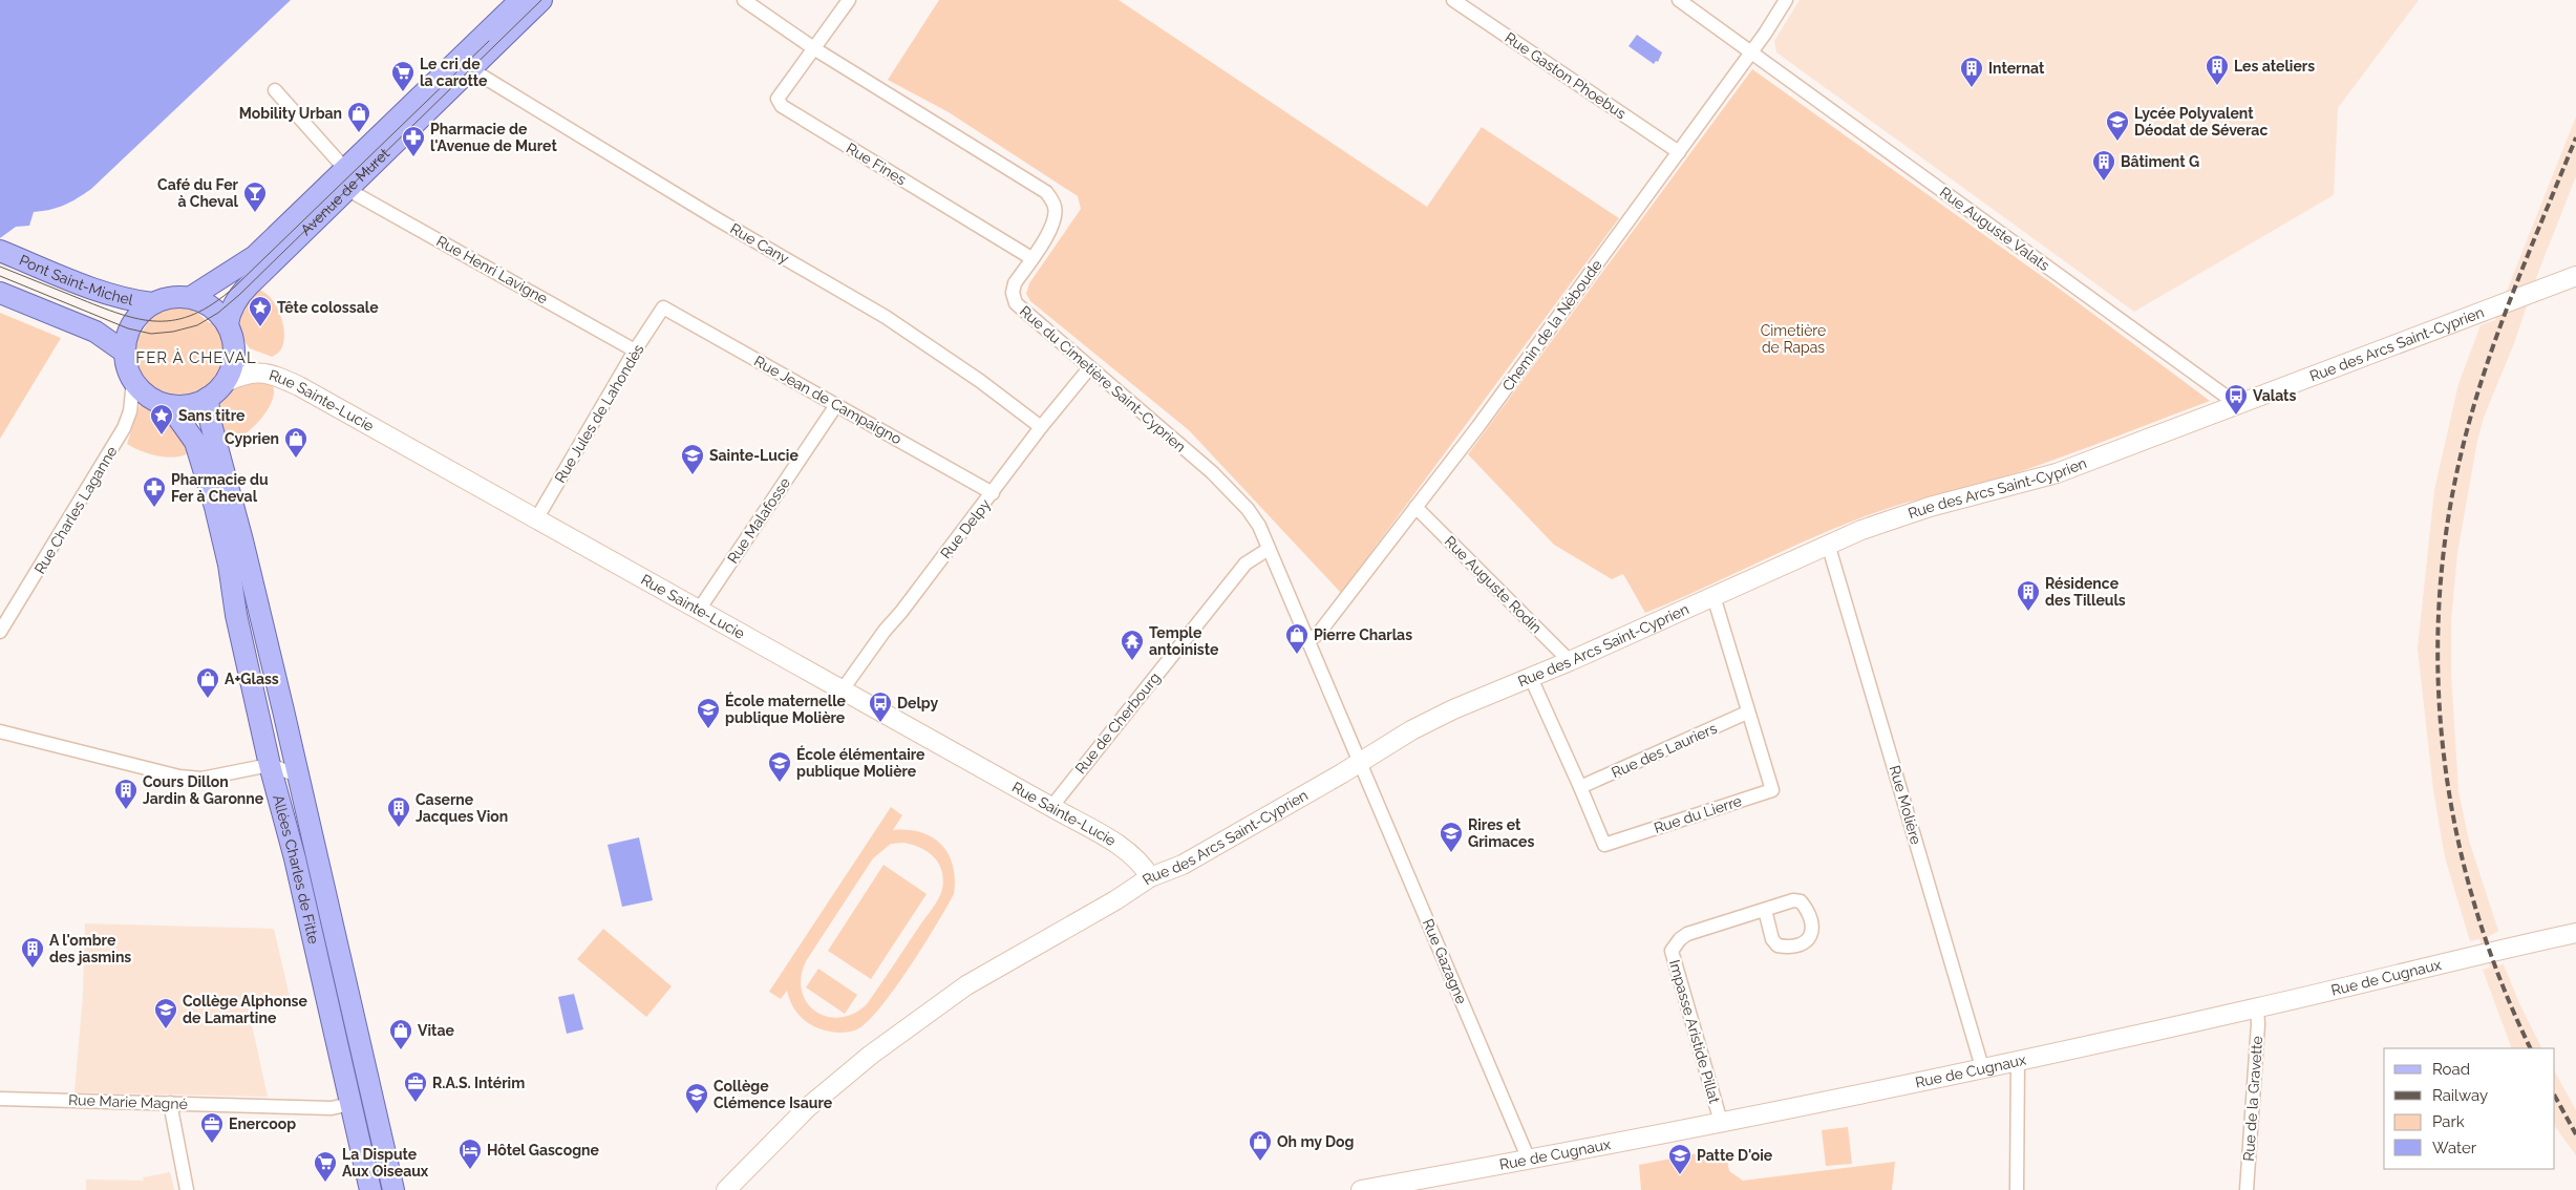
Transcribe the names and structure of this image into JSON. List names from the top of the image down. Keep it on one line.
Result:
{"streets":{"main road":["Avenue de Muret","Pont Saint-Michel","Allées Charles de Fitte"],"street":["Rue Gaston Phoebus","Rue Fines","Rue Auguste Valats","Rue Cany","Rue Henri Lavigne","Chemin de la Néboude","Rue des Arcs Saint-Cyprien","Rue du Cimetière Saint-Cyprien","Rue Jean de Campaigno","Rue Sainte-Lucie","Rue Jules de Lahondès","Rue Charles Laganne","Rue Malafosse","Rue Delpy","Rue Auguste Rodin","Rue de Cherbourg","Rue des Lauriers","Rue Molière","Rue du Lierre","Rue Gazagne","Rue de Cugnaux","Impasse Aristide Pillat","Rue de la Gravette","Rue Marie Magné"]},"crossings":[["Rue Gaston Phoebus","Chemin de la Néboude"],["Rue Fines","Rue du Cimetière Saint-Cyprien"],["Avenue de Muret","Rue Cany"],["Avenue de Muret","Rue Henri Lavigne"],["Avenue de Muret","Pont Saint-Michel"],["Avenue de Muret","Rue Sainte-Lucie"],["Avenue de Muret","Rue Charles Laganne"],["Avenue de Muret","Allées Charles de Fitte"],["Rue Auguste Valats","Chemin de la Néboude"],["Rue Auguste Valats","Rue des Arcs Saint-Cyprien"],["Rue Cany","Rue Delpy"],["Rue Henri Lavigne","Rue Jules de Lahondès"],["Pont Saint-Michel","Rue Sainte-Lucie"],["Pont Saint-Michel","Rue Charles Laganne"],["Pont Saint-Michel","Allées Charles de Fitte"],["Chemin de la Néboude","Rue du Cimetière Saint-Cyprien"],["Chemin de la Néboude","Rue Auguste Rodin"],["Rue des Arcs Saint-Cyprien","Rue du Cimetière Saint-Cyprien"],["Rue des Arcs Saint-Cyprien","Rue Sainte-Lucie"],["Rue des Arcs Saint-Cyprien","Rue Auguste Rodin"],["Rue des Arcs Saint-Cyprien","Rue Molière"],["Rue des Arcs Saint-Cyprien","Rue du Lierre"],["Rue des Arcs Saint-Cyprien","Rue Gazagne"],["Rue du Cimetière Saint-Cyprien","Rue Delpy"],["Rue du Cimetière Saint-Cyprien","Rue de Cherbourg"],["Rue du Cimetière Saint-Cyprien","Rue Gazagne"],["Rue Jean de Campaigno","Rue Jules de Lahondès"],["Rue Jean de Campaigno","Rue Malafosse"],["Rue Jean de Campaigno","Rue Delpy"],["Rue Sainte-Lucie","Rue Jules de Lahondès"],["Rue Sainte-Lucie","Rue Charles Laganne"],["Rue Sainte-Lucie","Rue Malafosse"],["Rue Sainte-Lucie","Rue Delpy"],["Rue Sainte-Lucie","Rue de Cherbourg"],["Rue Sainte-Lucie","Allées Charles de Fitte"],["Rue Charles Laganne","Allées Charles de Fitte"],["Rue des Lauriers","Rue du Lierre"],["Rue Molière","Rue de Cugnaux"],["Allées Charles de Fitte","Rue Marie Magné"],["Rue Gazagne","Rue de Cugnaux"],["Rue de Cugnaux","Impasse Aristide Pillat"],["Rue de Cugnaux","Rue de la Gravette"]],"districts":["FER À CHEVAL"],"parks":["Cimetière de Rapas"],"places":{"building":["Les ateliers","Internat","Bâtiment G","Résidence des Tilleuls","Cours Dillon Jardin & Garonne","Caserne Jacques Vion","A l'ombre des jasmins"],"supermarket":["Le cri de la carotte","La Dispute Aux Oiseaux"],"shop":["Mobility Urban","Cyprien","Pierre Charlas","A+Glass","Vitae","Oh my Dog"],"school or university":["Lycée Polyvalent Déodat de Séverac","Sainte-Lucie","École maternelle publique Molière","École élémentaire publique Molière","Rires et Grimaces","Collège Alphonse de Lamartine","Collège Clémence Isaure","Patte D'oie"],"pharmacy":["Pharmacie de l'Avenue de Muret","Pharmacie du Fer à Cheval"],"bar":["Café du Fer à Cheval"],"place":["Tête colossale","Sans titre"],"bus stop":["Valats","Delpy"],"temple":["Temple antoiniste"],"office":["R.A.S. Intérim","Enercoop"],"hotel":["Hôtel Gascogne"]},"legend":["Road","Railway","Park","Water"]}
